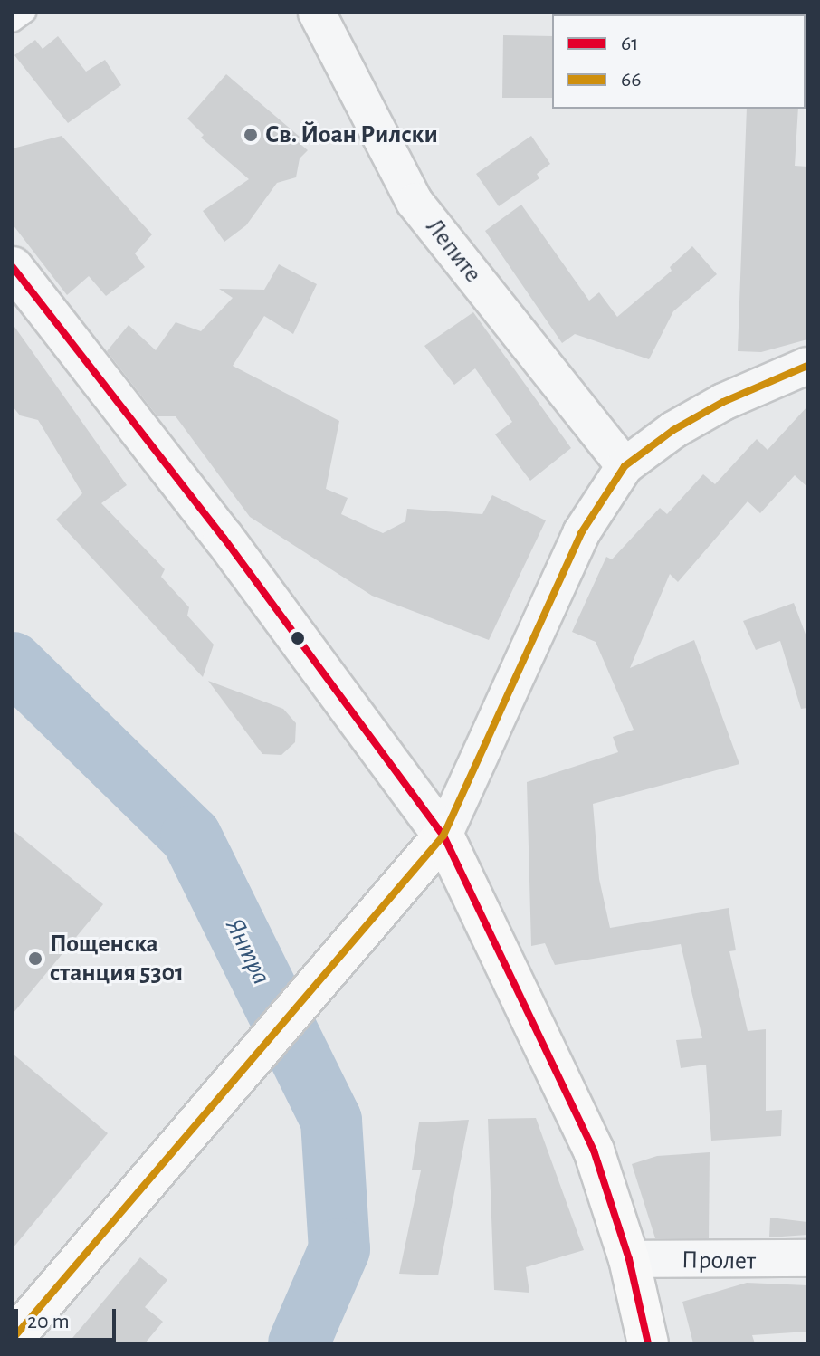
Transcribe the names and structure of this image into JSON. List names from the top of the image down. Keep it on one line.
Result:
{"streets":{"street":["Лепите","Пролет"]},"water":["Янтра"],"places":["Св. Йоан Рилски","Пощенска станция 5301"],"lines":["transit line 61","transit line 66"],"legend":["61","66"],"scale_bar":"20 m"}
